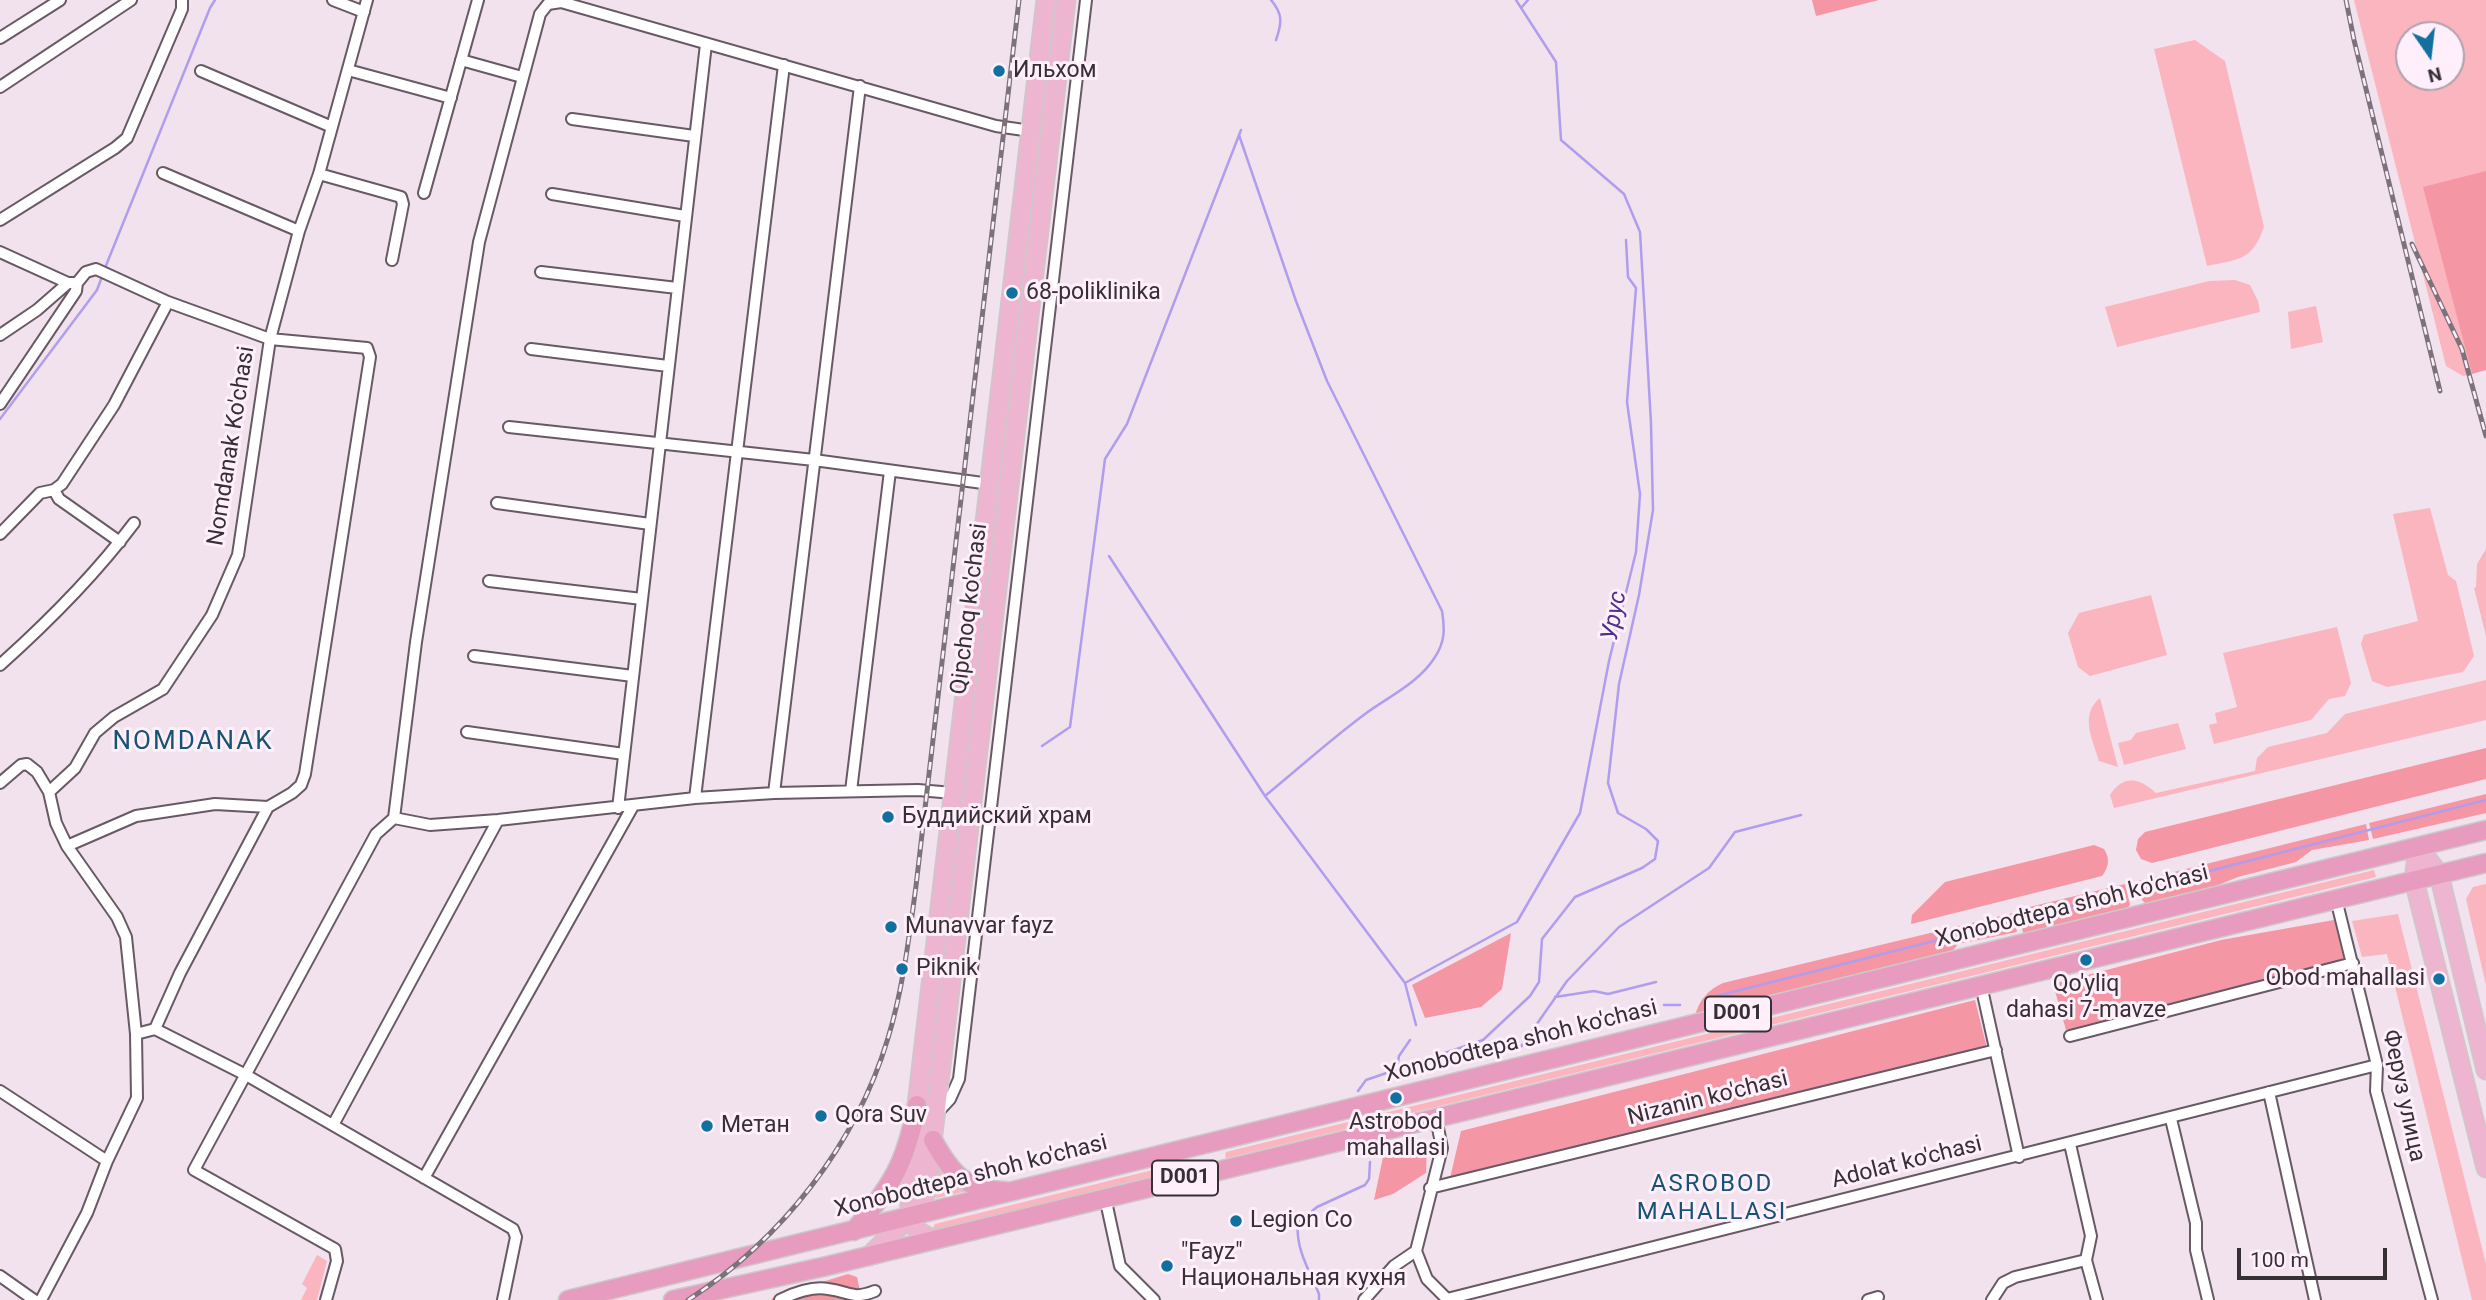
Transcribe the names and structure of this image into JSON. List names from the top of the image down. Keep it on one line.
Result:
{"streets":{"highway":["Xonobodtepa shoh ko'chasi","D001"],"main road":["Qipchoq ko'chasi"],"street":["Nomdanak Ko'chasi","Феруз улица","Nizanin ko'chasi","Adolat ko'chasi"]},"crossings":[["Qipchoq ko'chasi","Xonobodtepa shoh ko'chasi"],["Qipchoq ko'chasi","D001"],["D001","Феруз улица"],["Феруз улица","Adolat ko'chasi"]],"districts":["NOMDANAK","ASROBOD MAHALLASI"],"water":["Урус"],"places":["Ильхом","68-poliklinika","Буддийский храм","Munavvar fayz","Qo'yliq dahasi 7-mavze","Piknik","Obod mahallasi","Astrobod mahallasi","Qora Suv","Метан","Legion Co","\"Fayz\" Национальная кухня"],"scale_bar":"100 m","north":"bottom"}
